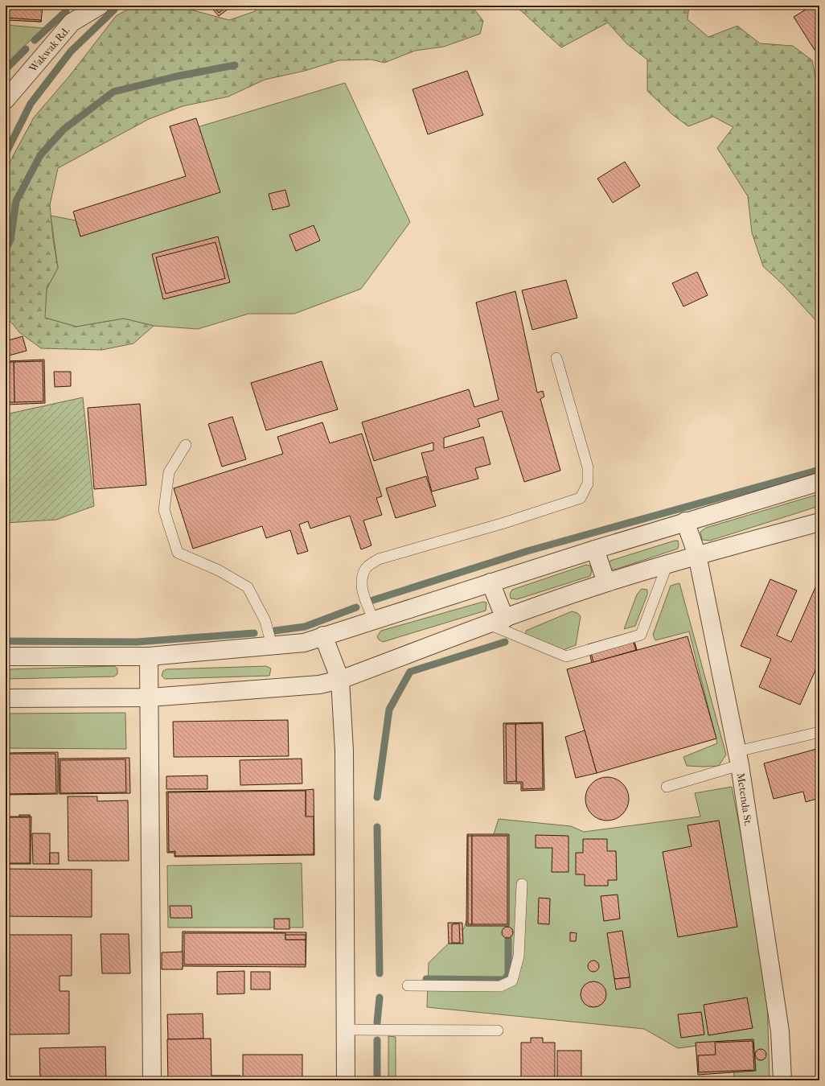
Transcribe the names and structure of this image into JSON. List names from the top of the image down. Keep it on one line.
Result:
{"streets":{"street":["Wakwak Rd.","Metenda St."]}}
